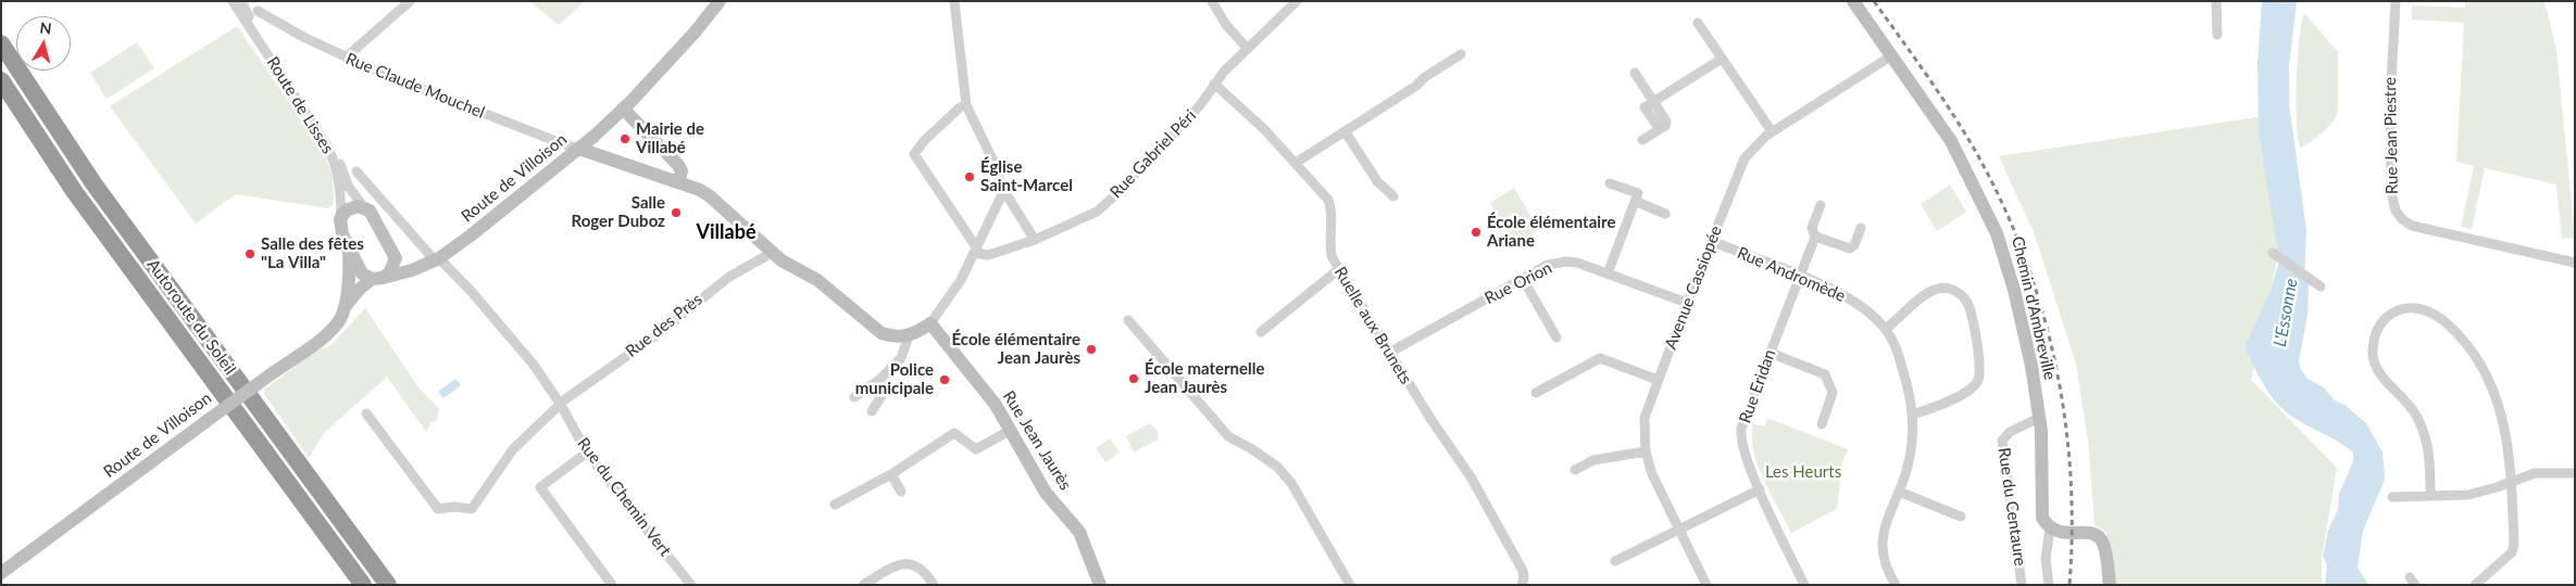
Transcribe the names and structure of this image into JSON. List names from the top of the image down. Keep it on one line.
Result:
{"streets":{"highway":["Autoroute du Soleil"],"street":["Rue Claude Mouchel","Route de Lisses","Rue Jean Piestre","Rue Gabriel Péri","Route de Villoison","Rue Andromède","Rue Orion","Avenue Cassiopée","Chemin d'Ambreville","Rue des Près","Ruelle aux Brunets","Rue Eridan","Rue Jean Jaurès","Rue du Chemin Vert","Rue du Centaure"]},"crossings":[["Rue Claude Mouchel","Route de Villoison"],["Rue Gabriel Péri","Ruelle aux Brunets"],["Route de Villoison","Rue du Chemin Vert"],["Rue Andromède","Avenue Cassiopée"],["Rue Andromède","Rue Eridan"],["Rue Orion","Avenue Cassiopée"],["Rue Orion","Ruelle aux Brunets"],["Avenue Cassiopée","Chemin d'Ambreville"],["Chemin d'Ambreville","Rue du Centaure"],["Rue des Près","Rue du Chemin Vert"]],"districts":["Villabé"],"water":["L'Essonne"],"parks":["Les Heurts"],"places":["Mairie de Villabé","Église Saint-Marcel","Salle Roger Duboz","École élémentaire Ariane","Salle des fêtes \"La Villa\"","École élémentaire Jean Jaurès","École maternelle Jean Jaurès","Police municipale"],"north":"top"}
